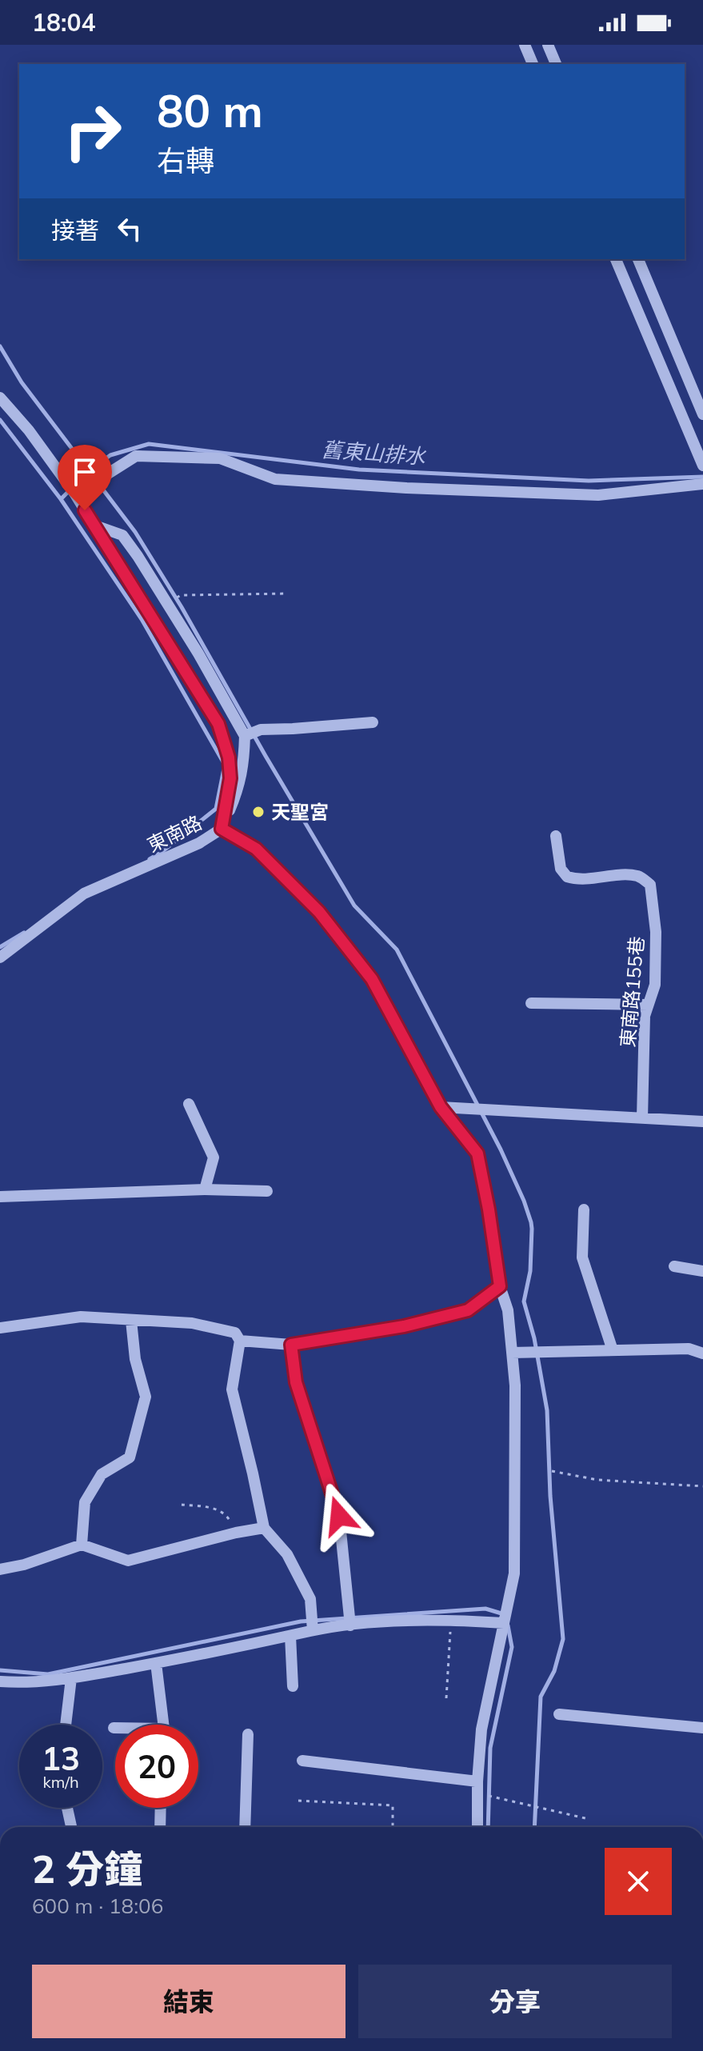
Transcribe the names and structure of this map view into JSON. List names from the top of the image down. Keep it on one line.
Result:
{"streets":{"street":["東南路","東南路155巷"]},"water":["舊東山排水"],"places":["天聖宮"],"page":{"status":"18:04","turn":["80 m","右轉"],"then":"接著","speed":"13 km/h","limit":"20","heading":["2 分鐘","600 m · 18:06"],"buttons":["結束","分享"]}}
